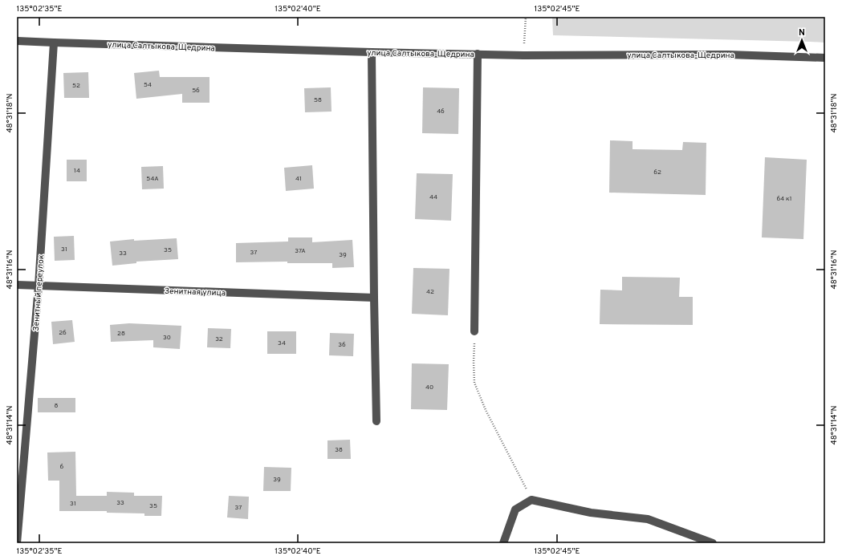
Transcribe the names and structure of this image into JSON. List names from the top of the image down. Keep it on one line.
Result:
{"streets":{"street":["улица Салтыкова-Щедрина","Зенитная улица","Зенитный переулок"]},"crossings":[["улица Салтыкова-Щедрина","Зенитный переулок"],["Зенитная улица","Зенитный переулок"]],"house_numbers":["54","52","56","58","46","14","62","54А","41","44","64 к1","31","35","37А","37","33","39","42","26","28","30","32","34","36","40","8","38","6","39","33","31","35","37"],"north":"top","coordinates":["135°02'35\"E","135°02'40\"E","135°02'45\"E","48°31'18\"N","48°31'16\"N","48°31'14\"N"]}
